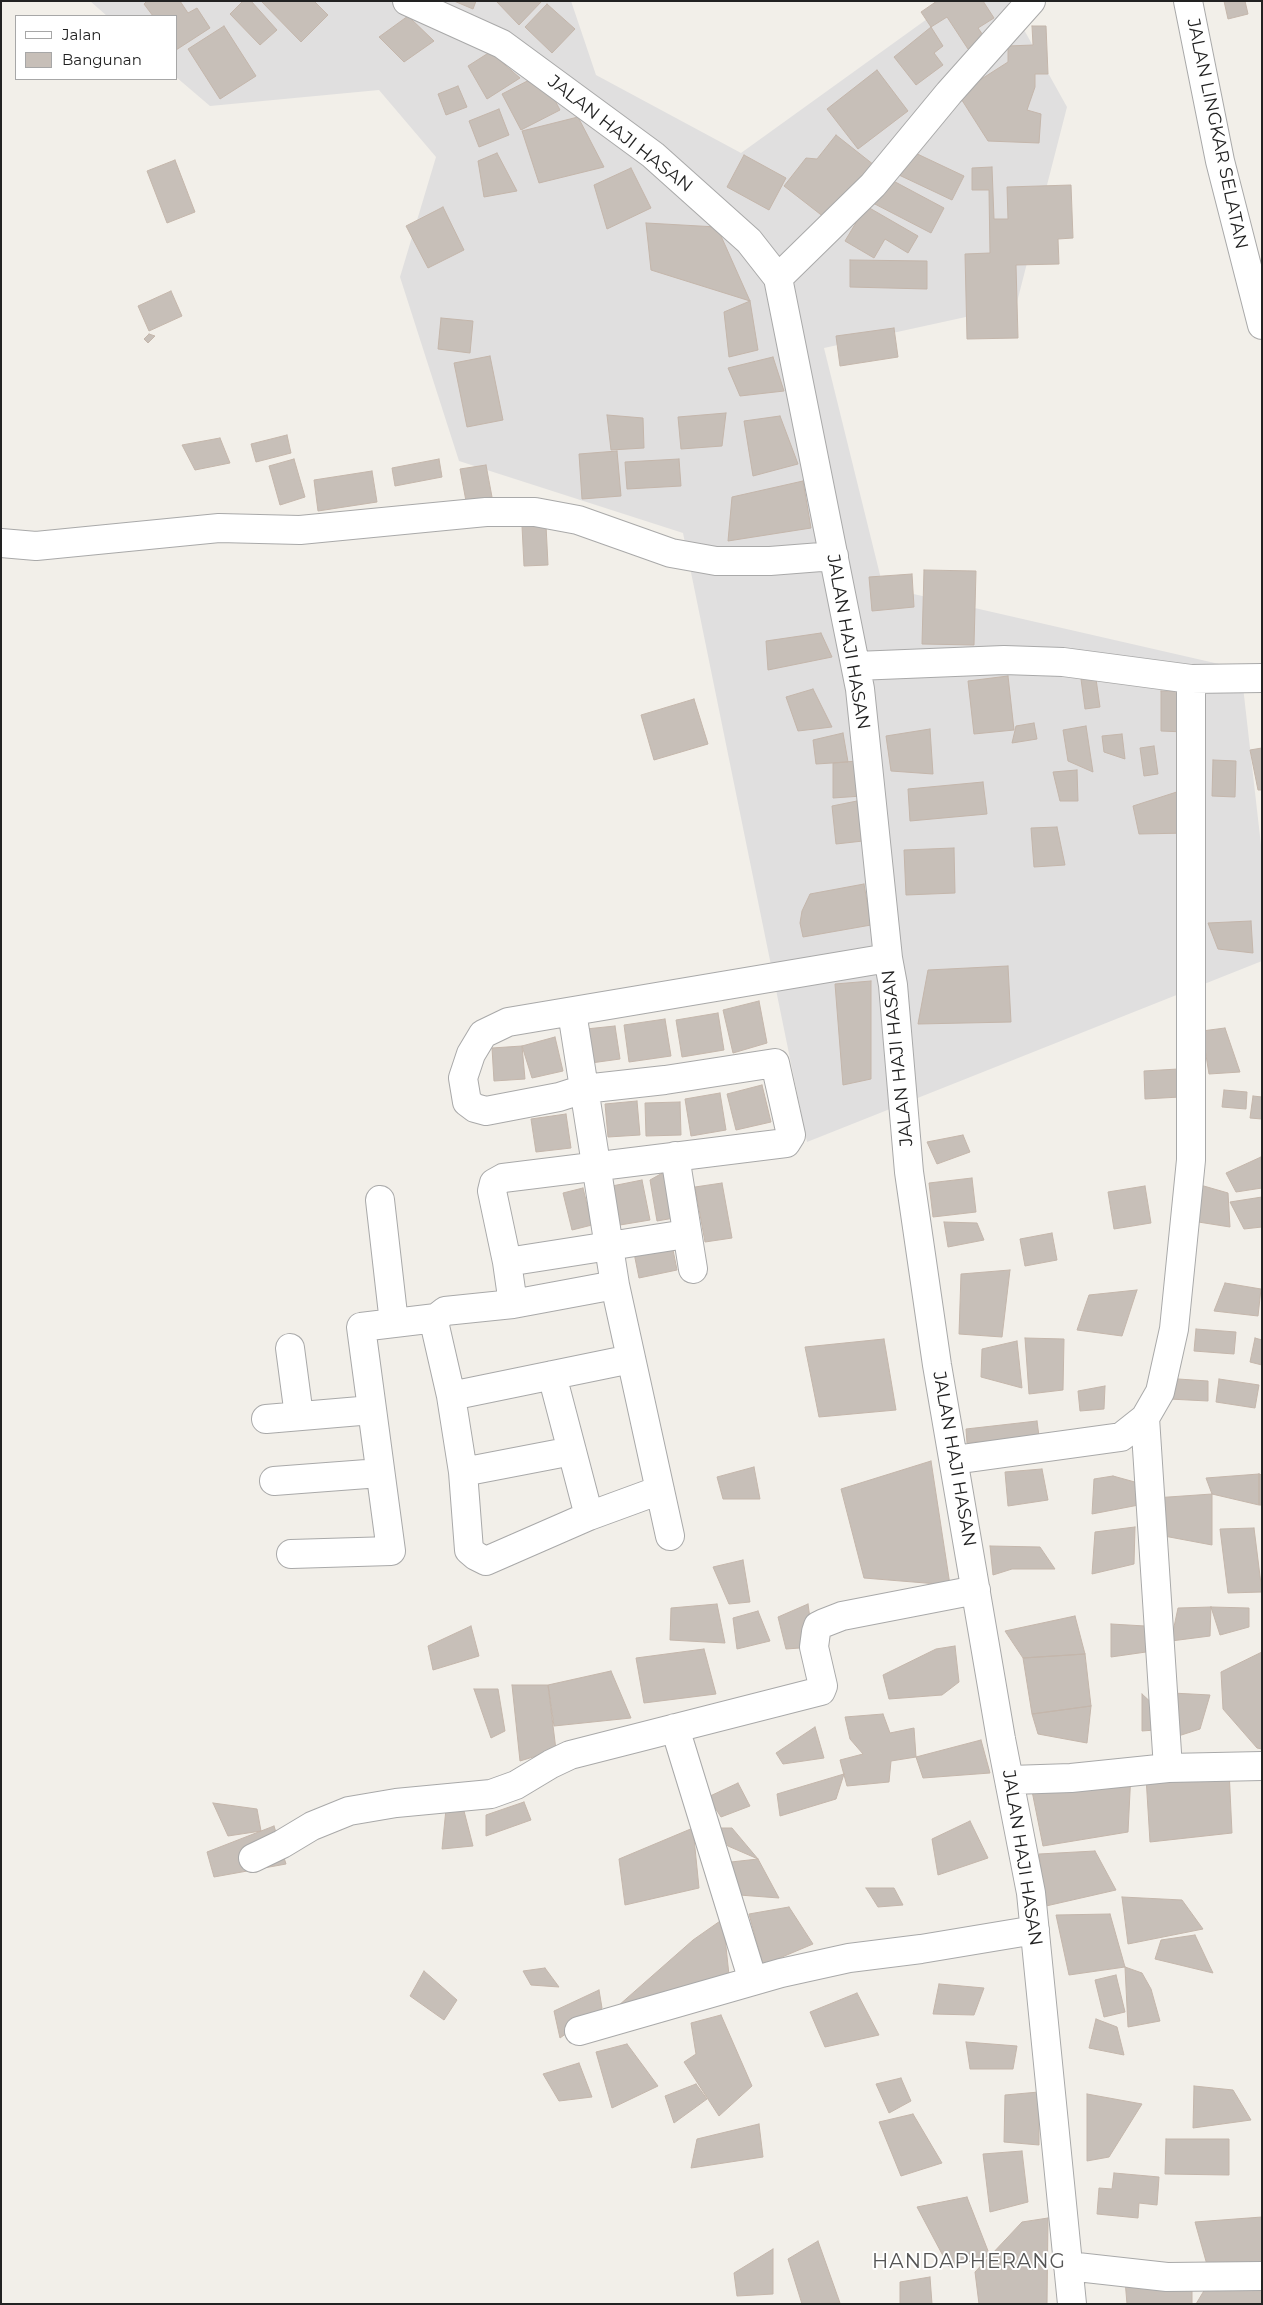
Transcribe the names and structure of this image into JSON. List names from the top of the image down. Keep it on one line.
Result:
{"streets":{"street":["JALAN HAJI HASAN","JALAN LINGKAR SELATAN"]},"districts":["HANDAPHERANG"],"legend":["Jalan","Bangunan"]}
